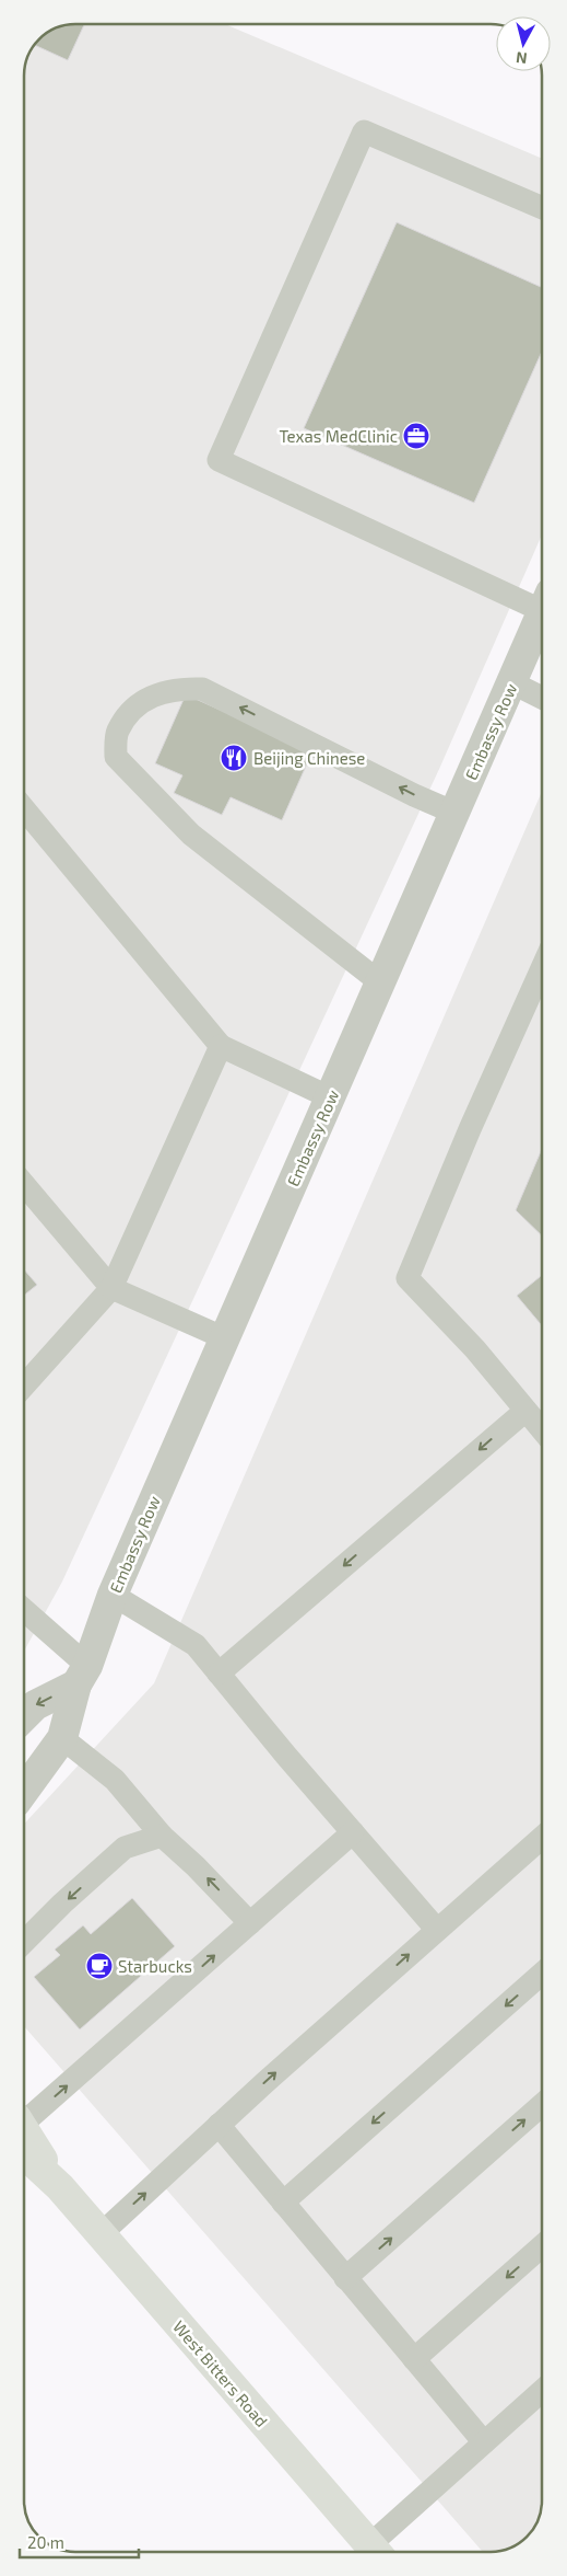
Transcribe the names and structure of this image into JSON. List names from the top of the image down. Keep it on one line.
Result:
{"streets":{"main road":["West Bitters Road"],"street":["Embassy Row"]},"places":{"office":["Texas MedClinic"],"restaurant":["Beijing Chinese"],"cafe":["Starbucks"]},"scale_bar":"20 m","north":"bottom"}
